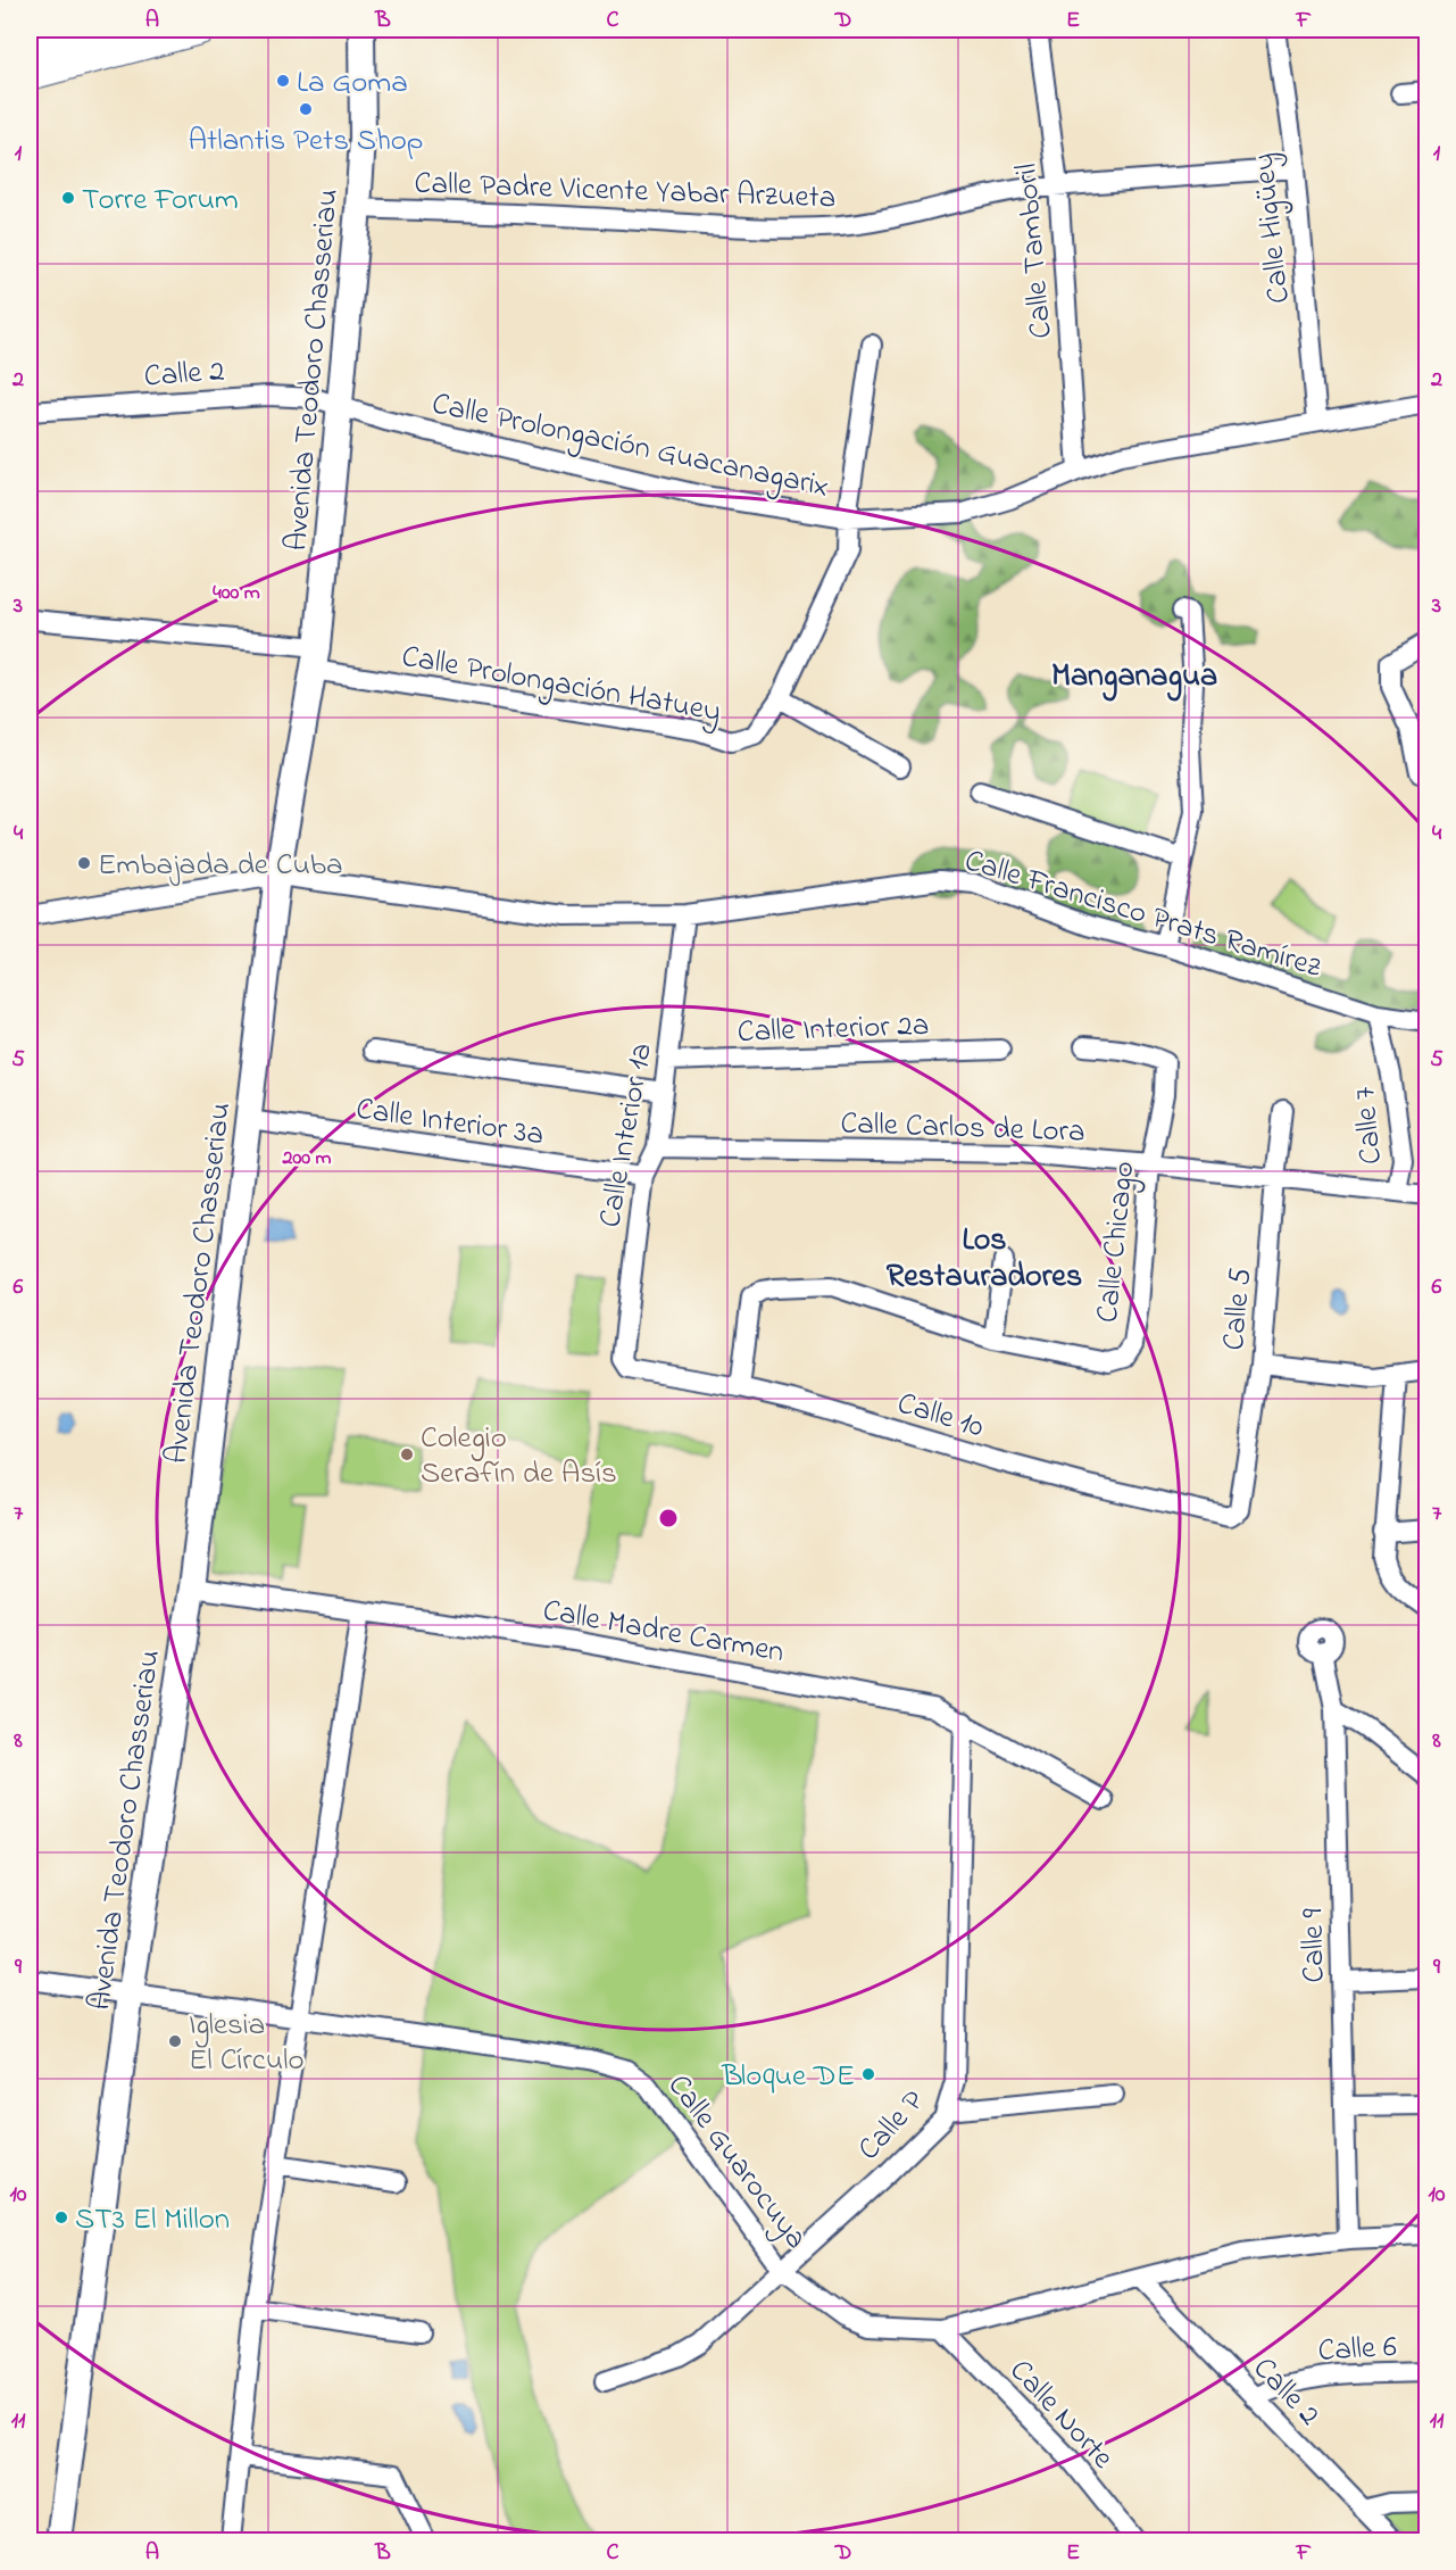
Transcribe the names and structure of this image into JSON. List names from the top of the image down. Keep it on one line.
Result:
{"streets":{"street":["Calle Padre Vicente Yabar Arzueta","Calle Higüey","Calle Tamboril","Avenida Teodoro Chasseriau","Calle 2","Calle Prolongación Guacanagarix","Calle Prolongación Hatuey","Calle Francisco Prats Ramírez","Calle Interior 2a","Calle Interior 3a","Calle Carlos de Lora","Calle 7","Calle Interior 1a","Calle Chicago","Calle 5","Calle 10","Calle Madre Carmen","Calle 9","Calle P","Calle Guarocuya","Calle 6","Calle Norte"]},"crossings":[["Calle Padre Vicente Yabar Arzueta","Calle Higüey"],["Calle Padre Vicente Yabar Arzueta","Calle Tamboril"],["Calle Padre Vicente Yabar Arzueta","Avenida Teodoro Chasseriau"],["Calle Higüey","Calle Prolongación Guacanagarix"],["Calle Tamboril","Calle Prolongación Guacanagarix"],["Avenida Teodoro Chasseriau","Calle 2"],["Avenida Teodoro Chasseriau","Calle Prolongación Guacanagarix"],["Avenida Teodoro Chasseriau","Calle Prolongación Hatuey"],["Avenida Teodoro Chasseriau","Calle Francisco Prats Ramírez"],["Avenida Teodoro Chasseriau","Calle Interior 3a"],["Avenida Teodoro Chasseriau","Calle Madre Carmen"],["Avenida Teodoro Chasseriau","Calle Guarocuya"],["Calle 2","Calle Prolongación Guacanagarix"],["Calle 2","Calle Guarocuya"],["Calle 2","Calle 6"],["Calle Prolongación Guacanagarix","Calle Prolongación Hatuey"],["Calle Francisco Prats Ramírez","Calle 7"],["Calle Francisco Prats Ramírez","Calle Interior 1a"],["Calle Interior 2a","Calle Interior 1a"],["Calle Interior 3a","Calle Interior 1a"],["Calle Carlos de Lora","Calle 7"],["Calle Carlos de Lora","Calle Interior 1a"],["Calle Carlos de Lora","Calle Chicago"],["Calle Carlos de Lora","Calle 5"],["Calle Interior 1a","Calle 10"],["Calle Chicago","Calle 10"],["Calle 5","Calle 10"],["Calle Madre Carmen","Calle P"],["Calle 9","Calle Guarocuya"],["Calle P","Calle Guarocuya"],["Calle Guarocuya","Calle Norte"]],"districts":["Manganagua","Los Restauradores"],"places":["La Goma","Atlantis Pets Shop","Torre Forum","Embajada de Cuba","Colegio Serafín de Asís","Iglesia El Círculo","Bloque DE","ST3 El Millon"],"grid":{"columns":["A","B","C","D","E","F"],"rows":["1","2","3","4","5","6","7","8","9","10","11"]},"rings":["400 m","200 m"]}
